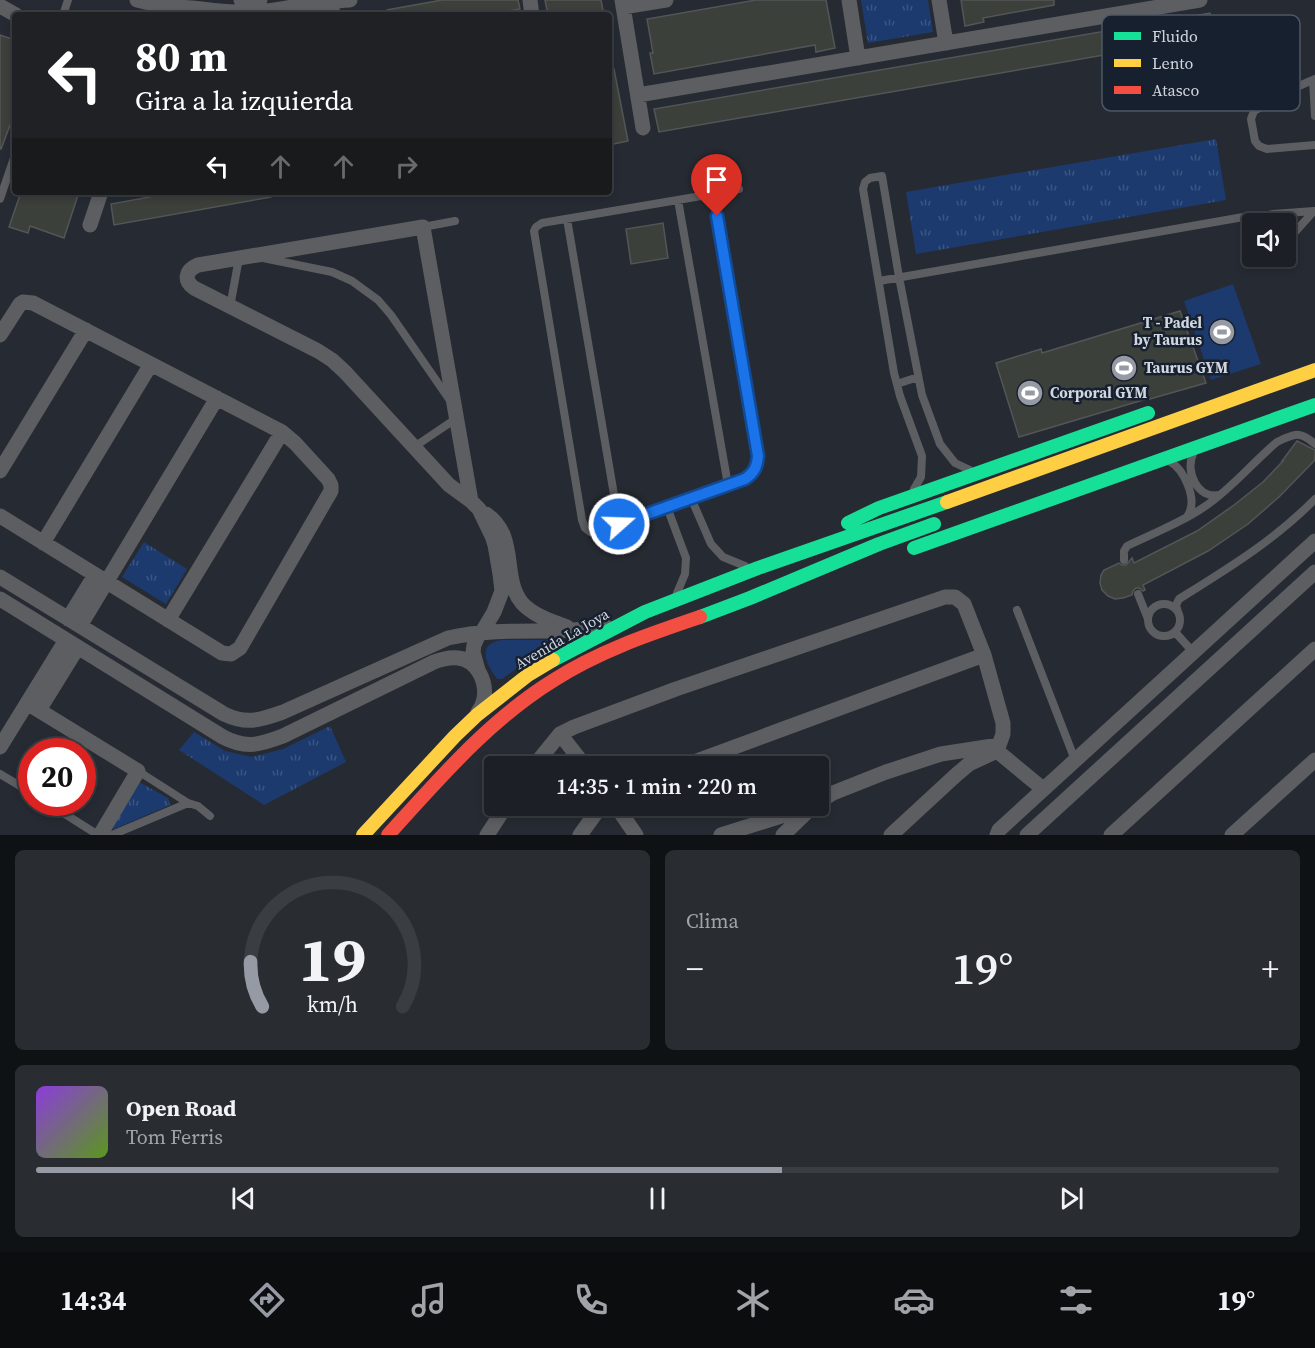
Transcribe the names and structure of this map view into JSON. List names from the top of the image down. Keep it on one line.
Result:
{"streets":{"main road":["Avenida La Joya"]},"places":{"sports":["T - Padel by Taurus","Taurus GYM","Corporal GYM"]},"legend":["Fluido","Lento","Atasco"],"page":{"turn":["80 m","Gira a la izquierda"],"limit":"20","trip":"14:35 · 1 min · 220 m","tile":"Clima","heat":["−","19°","+"],"song":["Open Road","Tom Ferris"],"tabs":["14:34","19°"],"gauge":["19","km/h"]}}
